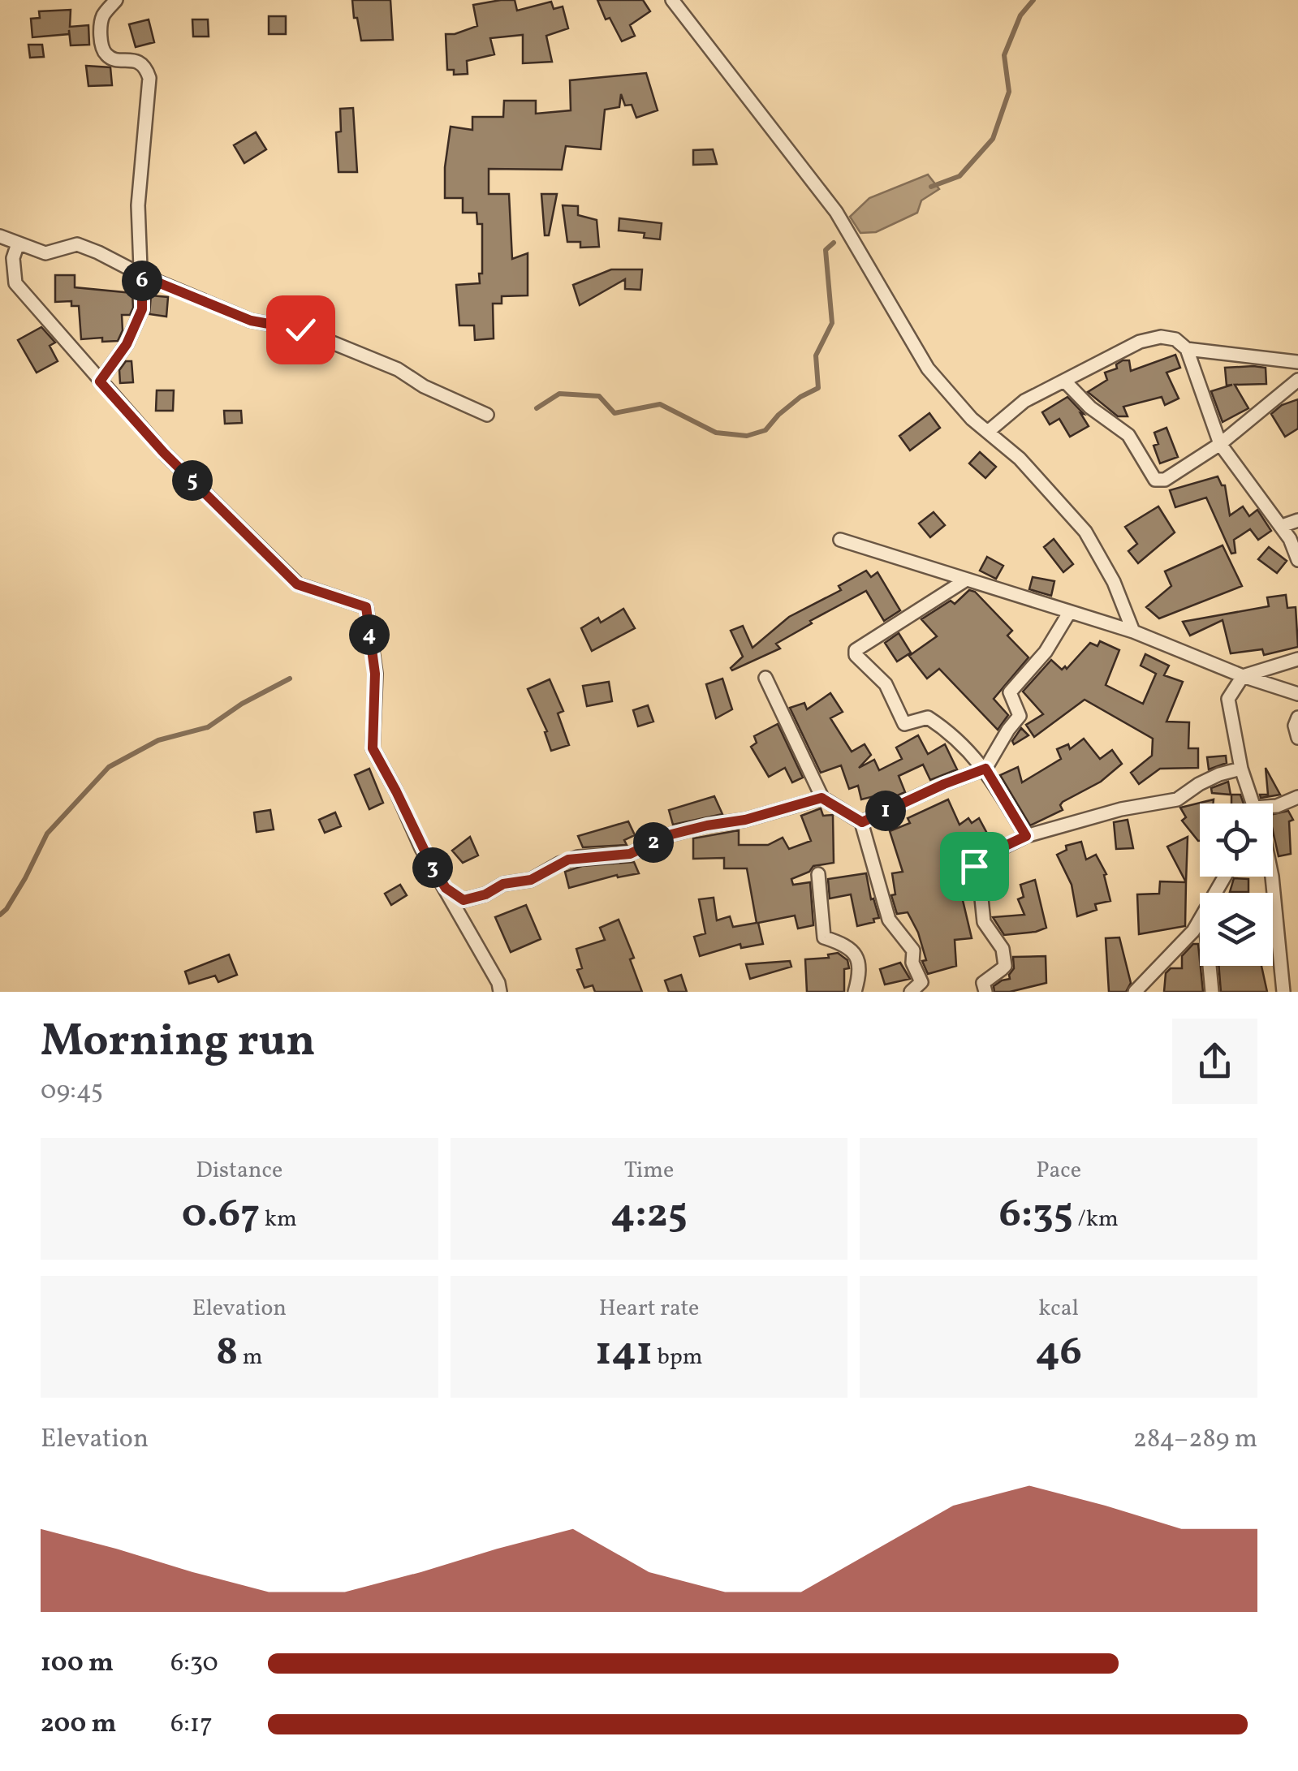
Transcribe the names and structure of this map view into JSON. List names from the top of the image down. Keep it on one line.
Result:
{"page":{"pins":["6","5","4","1","2","3"],"heading":["Morning run","09:45"],"stats":[["Distance","0.67 km"],["Time","4:25"],["Pace","6:35 /km"],["Elevation","8 m"],["Heart rate","141 bpm"],["kcal","46"]],"chart":["Elevation","284–289 m"],"list":[{"name":"100 m","note":"6:30"},{"name":"200 m","note":"6:17"}]}}
